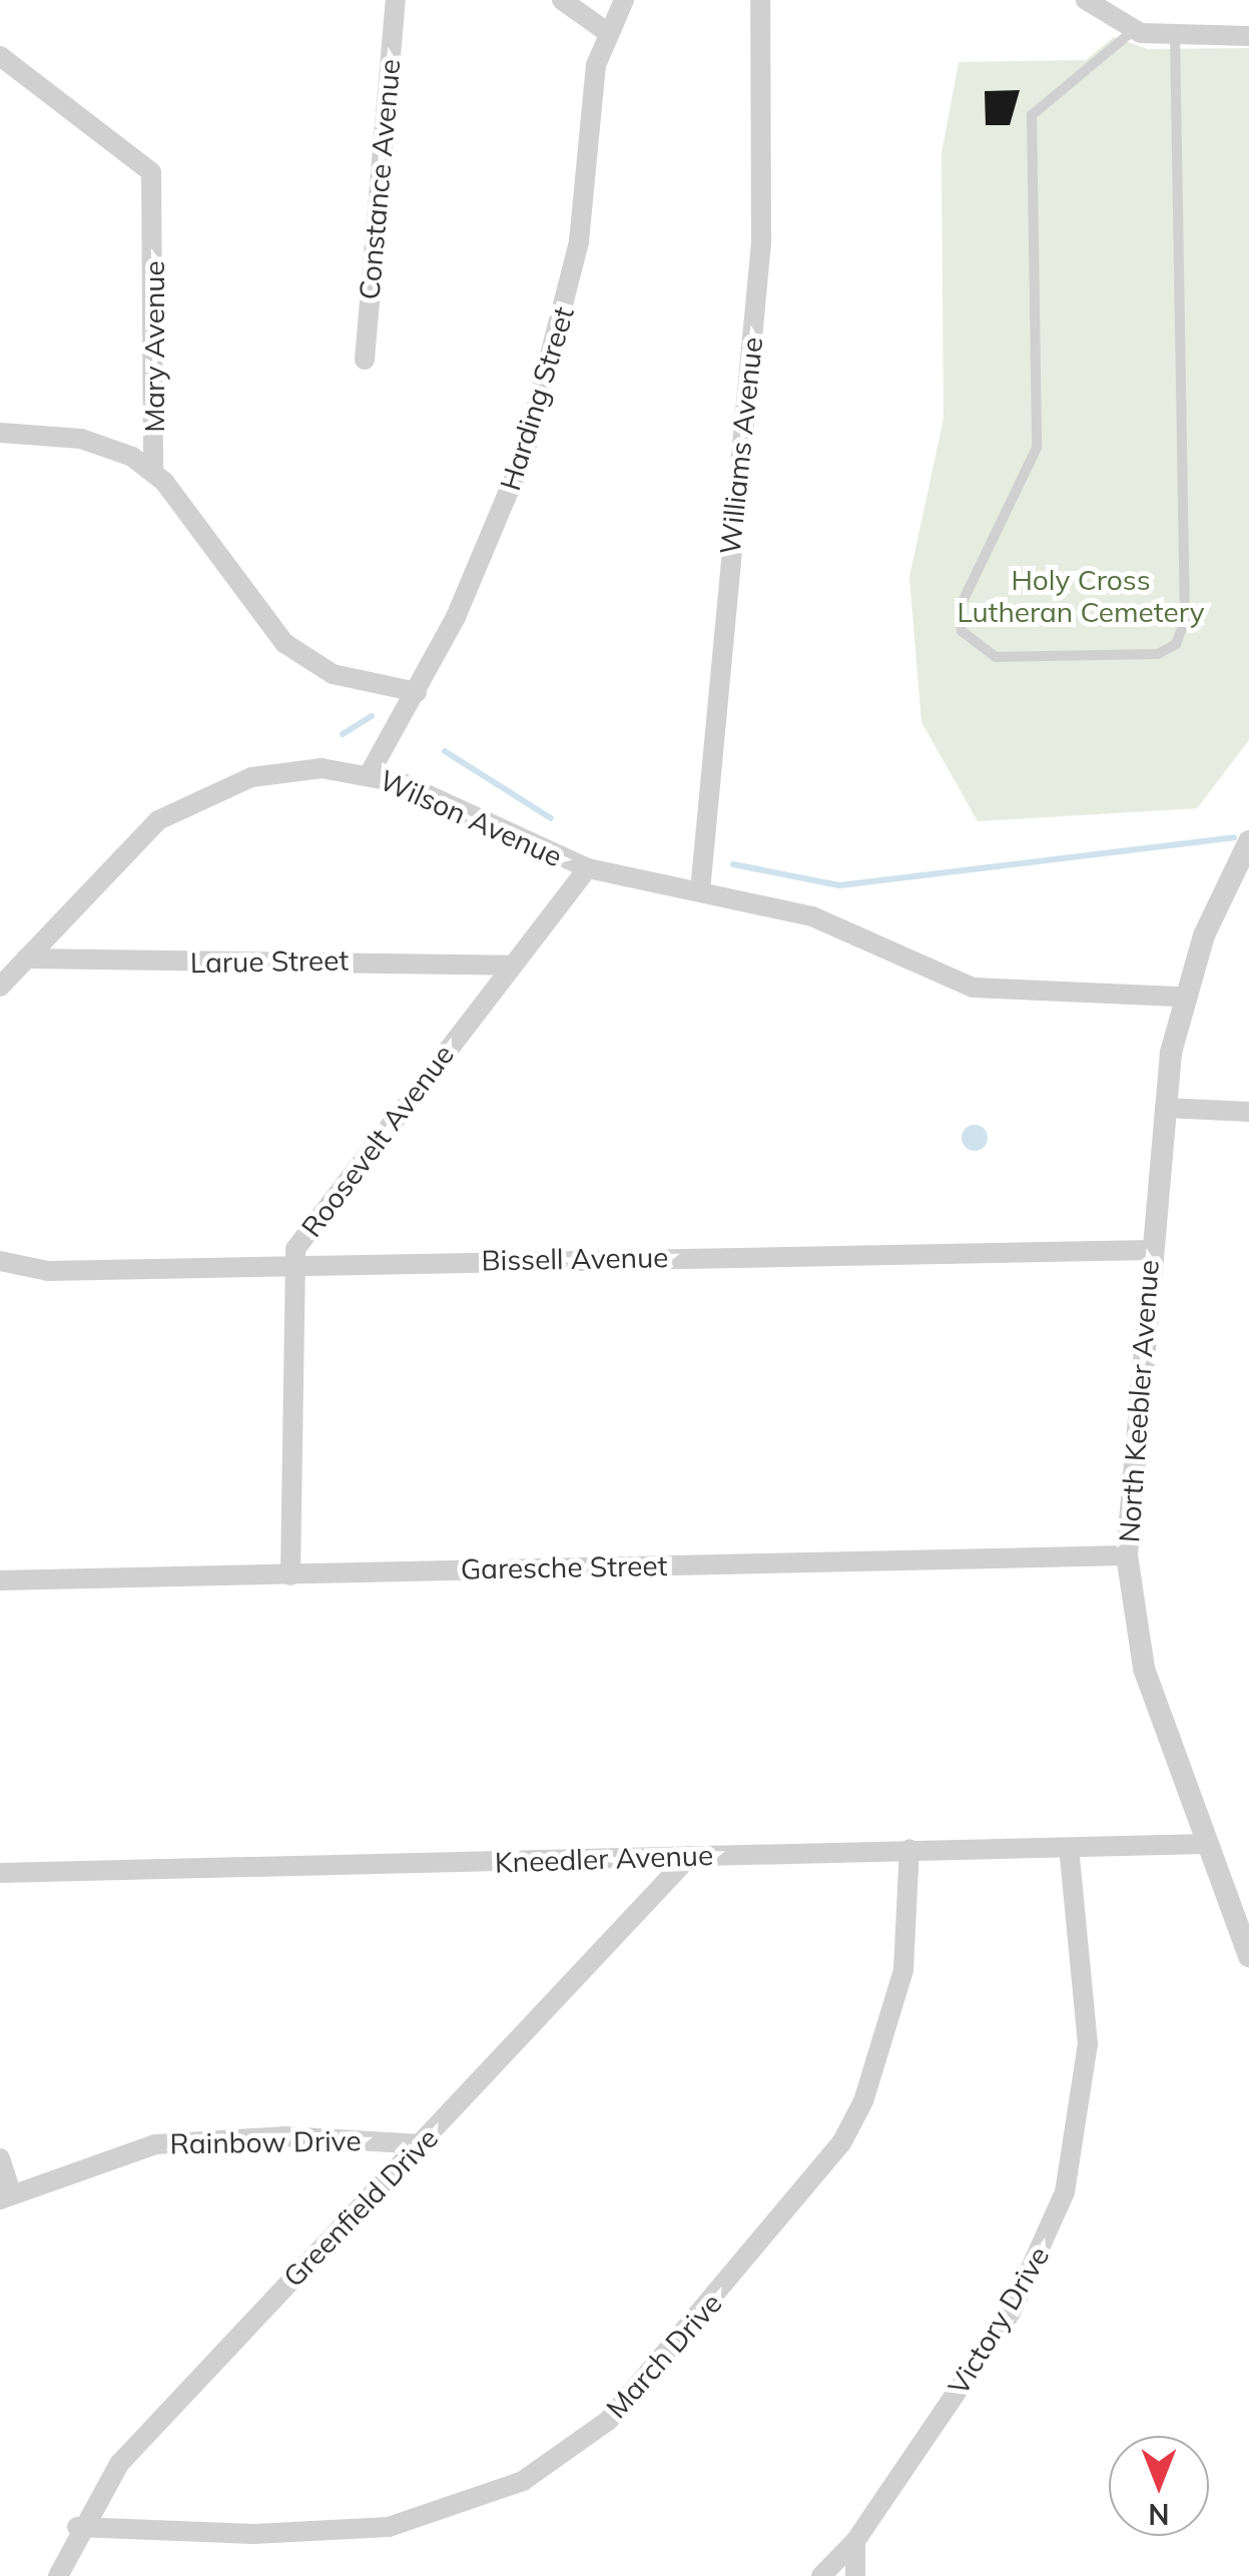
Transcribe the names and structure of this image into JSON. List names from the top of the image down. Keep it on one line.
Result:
{"streets":{"street":["Constance Avenue","Mary Avenue","Harding Street","Williams Avenue","Wilson Avenue","Larue Street","Roosevelt Avenue","Bissell Avenue","North Keebler Avenue","Garesche Street","Kneedler Avenue","Rainbow Drive","Greenfield Drive","Victory Drive","March Drive"]},"crossings":[["Harding Street","Wilson Avenue"],["Williams Avenue","Wilson Avenue"],["Wilson Avenue","Larue Street"],["Wilson Avenue","Roosevelt Avenue"],["Wilson Avenue","North Keebler Avenue"],["Larue Street","Roosevelt Avenue"],["Roosevelt Avenue","Bissell Avenue"],["Roosevelt Avenue","Garesche Street"],["Bissell Avenue","North Keebler Avenue"],["North Keebler Avenue","Garesche Street"],["North Keebler Avenue","Kneedler Avenue"],["Kneedler Avenue","Greenfield Drive"],["Kneedler Avenue","Victory Drive"],["Kneedler Avenue","March Drive"],["Rainbow Drive","Greenfield Drive"],["Greenfield Drive","March Drive"]],"parks":["Holy Cross Lutheran Cemetery"],"north":"bottom"}
